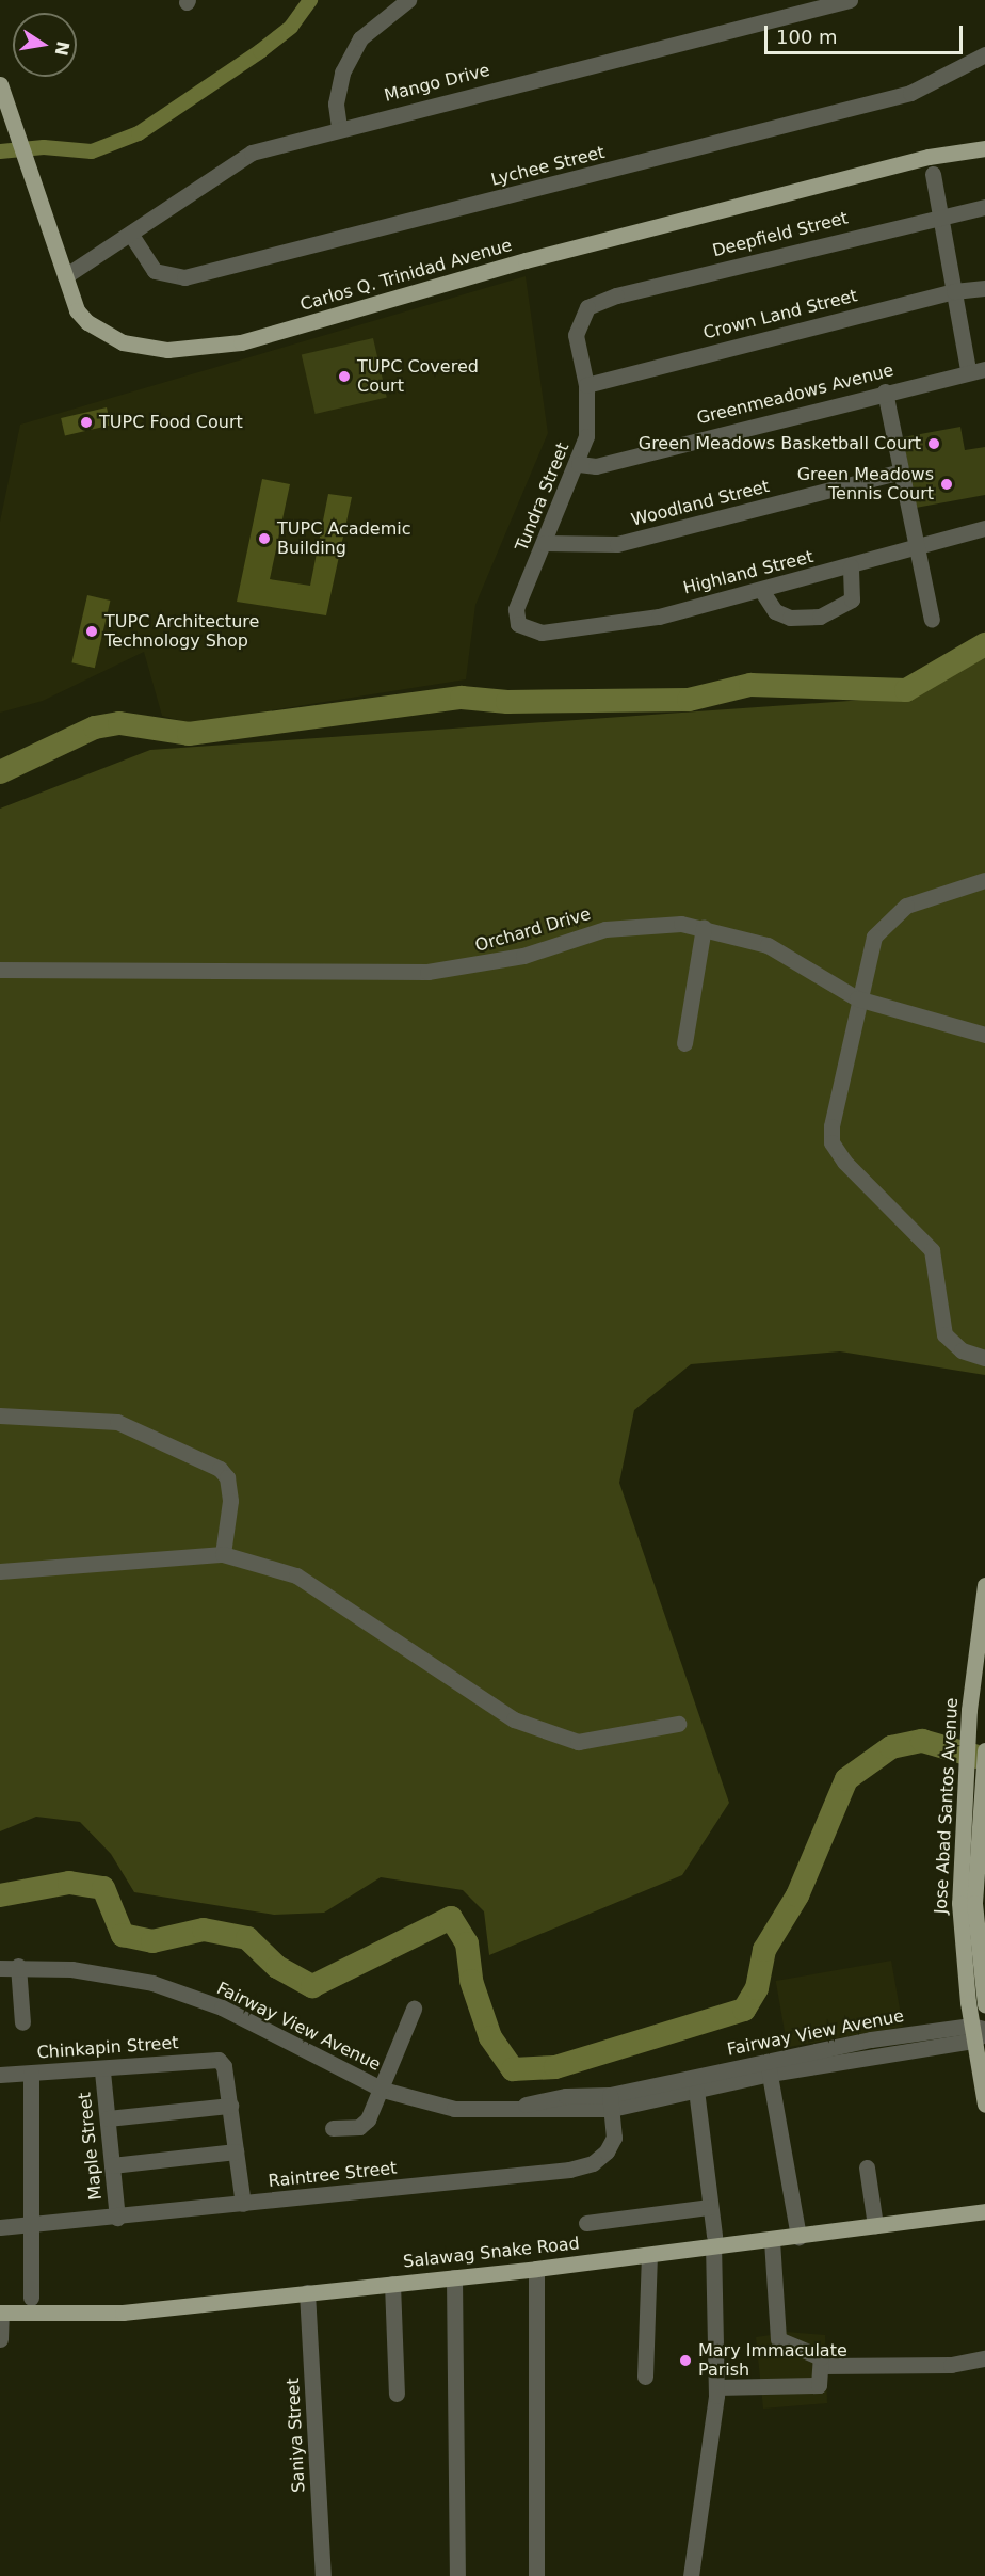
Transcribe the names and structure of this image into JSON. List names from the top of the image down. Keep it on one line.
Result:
{"streets":{"main road":["Carlos Q. Trinidad Avenue","Jose Abad Santos Avenue","Salawag Snake Road"],"street":["Mango Drive","Lychee Street","Deepfield Street","Crown Land Street","Greenmeadows Avenue","Tundra Street","Woodland Street","Highland Street","Orchard Drive","Fairway View Avenue","Chinkapin Street","Maple Street","Raintree Street","Saniya Street"]},"crossings":[["Mango Drive","Lychee Street"],["Mango Drive","Carlos Q. Trinidad Avenue"],["Deepfield Street","Tundra Street"],["Crown Land Street","Tundra Street"],["Greenmeadows Avenue","Tundra Street"],["Tundra Street","Woodland Street"],["Tundra Street","Highland Street"],["Jose Abad Santos Avenue","Fairway View Avenue"],["Fairway View Avenue","Raintree Street"],["Chinkapin Street","Maple Street"],["Maple Street","Raintree Street"],["Salawag Snake Road","Saniya Street"]],"places":["TUPC Covered Court","TUPC Food Court","Green Meadows Basketball Court","Green Meadows Tennis Court","TUPC Academic Building","TUPC Architecture Technology Shop","Mary Immaculate Parish"],"scale_bar":"100 m","north":"right"}
